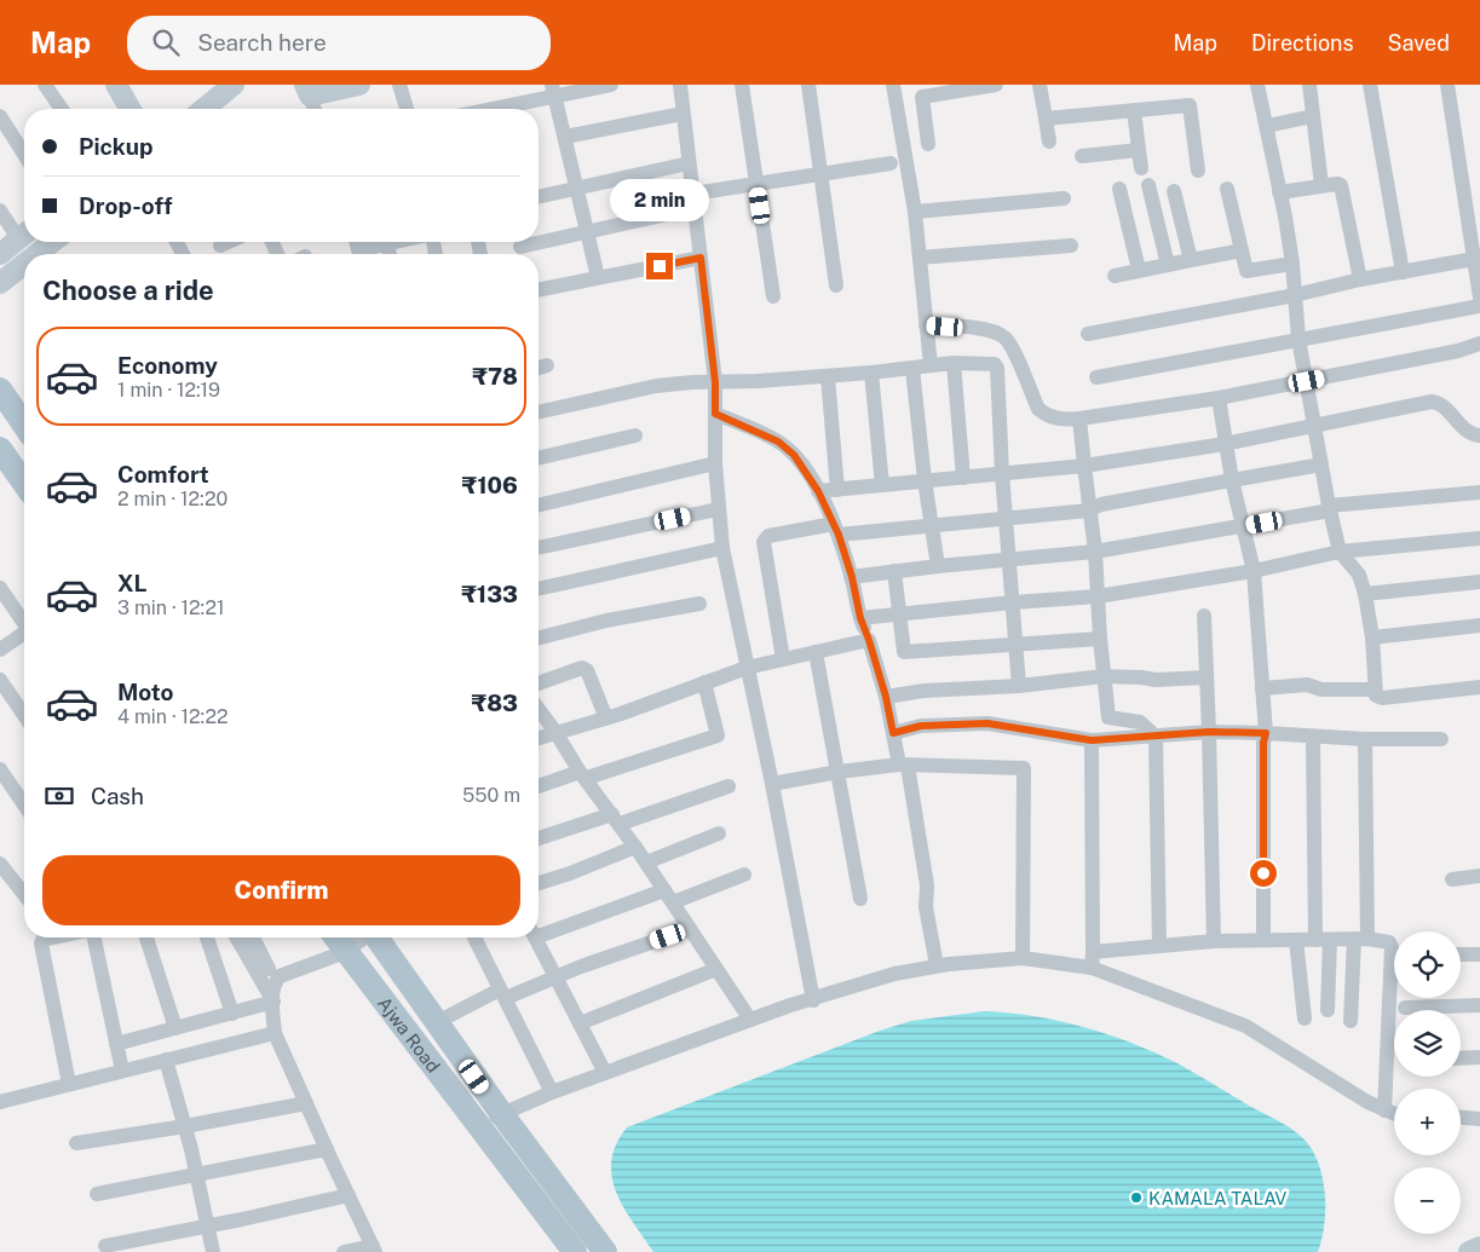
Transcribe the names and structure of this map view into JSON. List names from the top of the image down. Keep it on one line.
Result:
{"streets":{"main road":["Ajwa Road"]},"places":["KAMALA TALAV"],"page":{"header":"Map","search":"Search here","nav":["Map","Directions","Saved"],"banner":["Pickup","Drop-off"],"bubble":"2 min","heading":"Choose a ride","list":[{"name":"Economy","note":"1 min · 12:19","value":"₹78"},{"name":"Comfort","note":"2 min · 12:20","value":"₹106"},{"name":"XL","note":"3 min · 12:21","value":"₹133"},{"name":"Moto","note":"4 min · 12:22","value":"₹83"}],"pay":["Cash","550 m"],"buttons":"Confirm","map_buttons":["+","−"]}}
